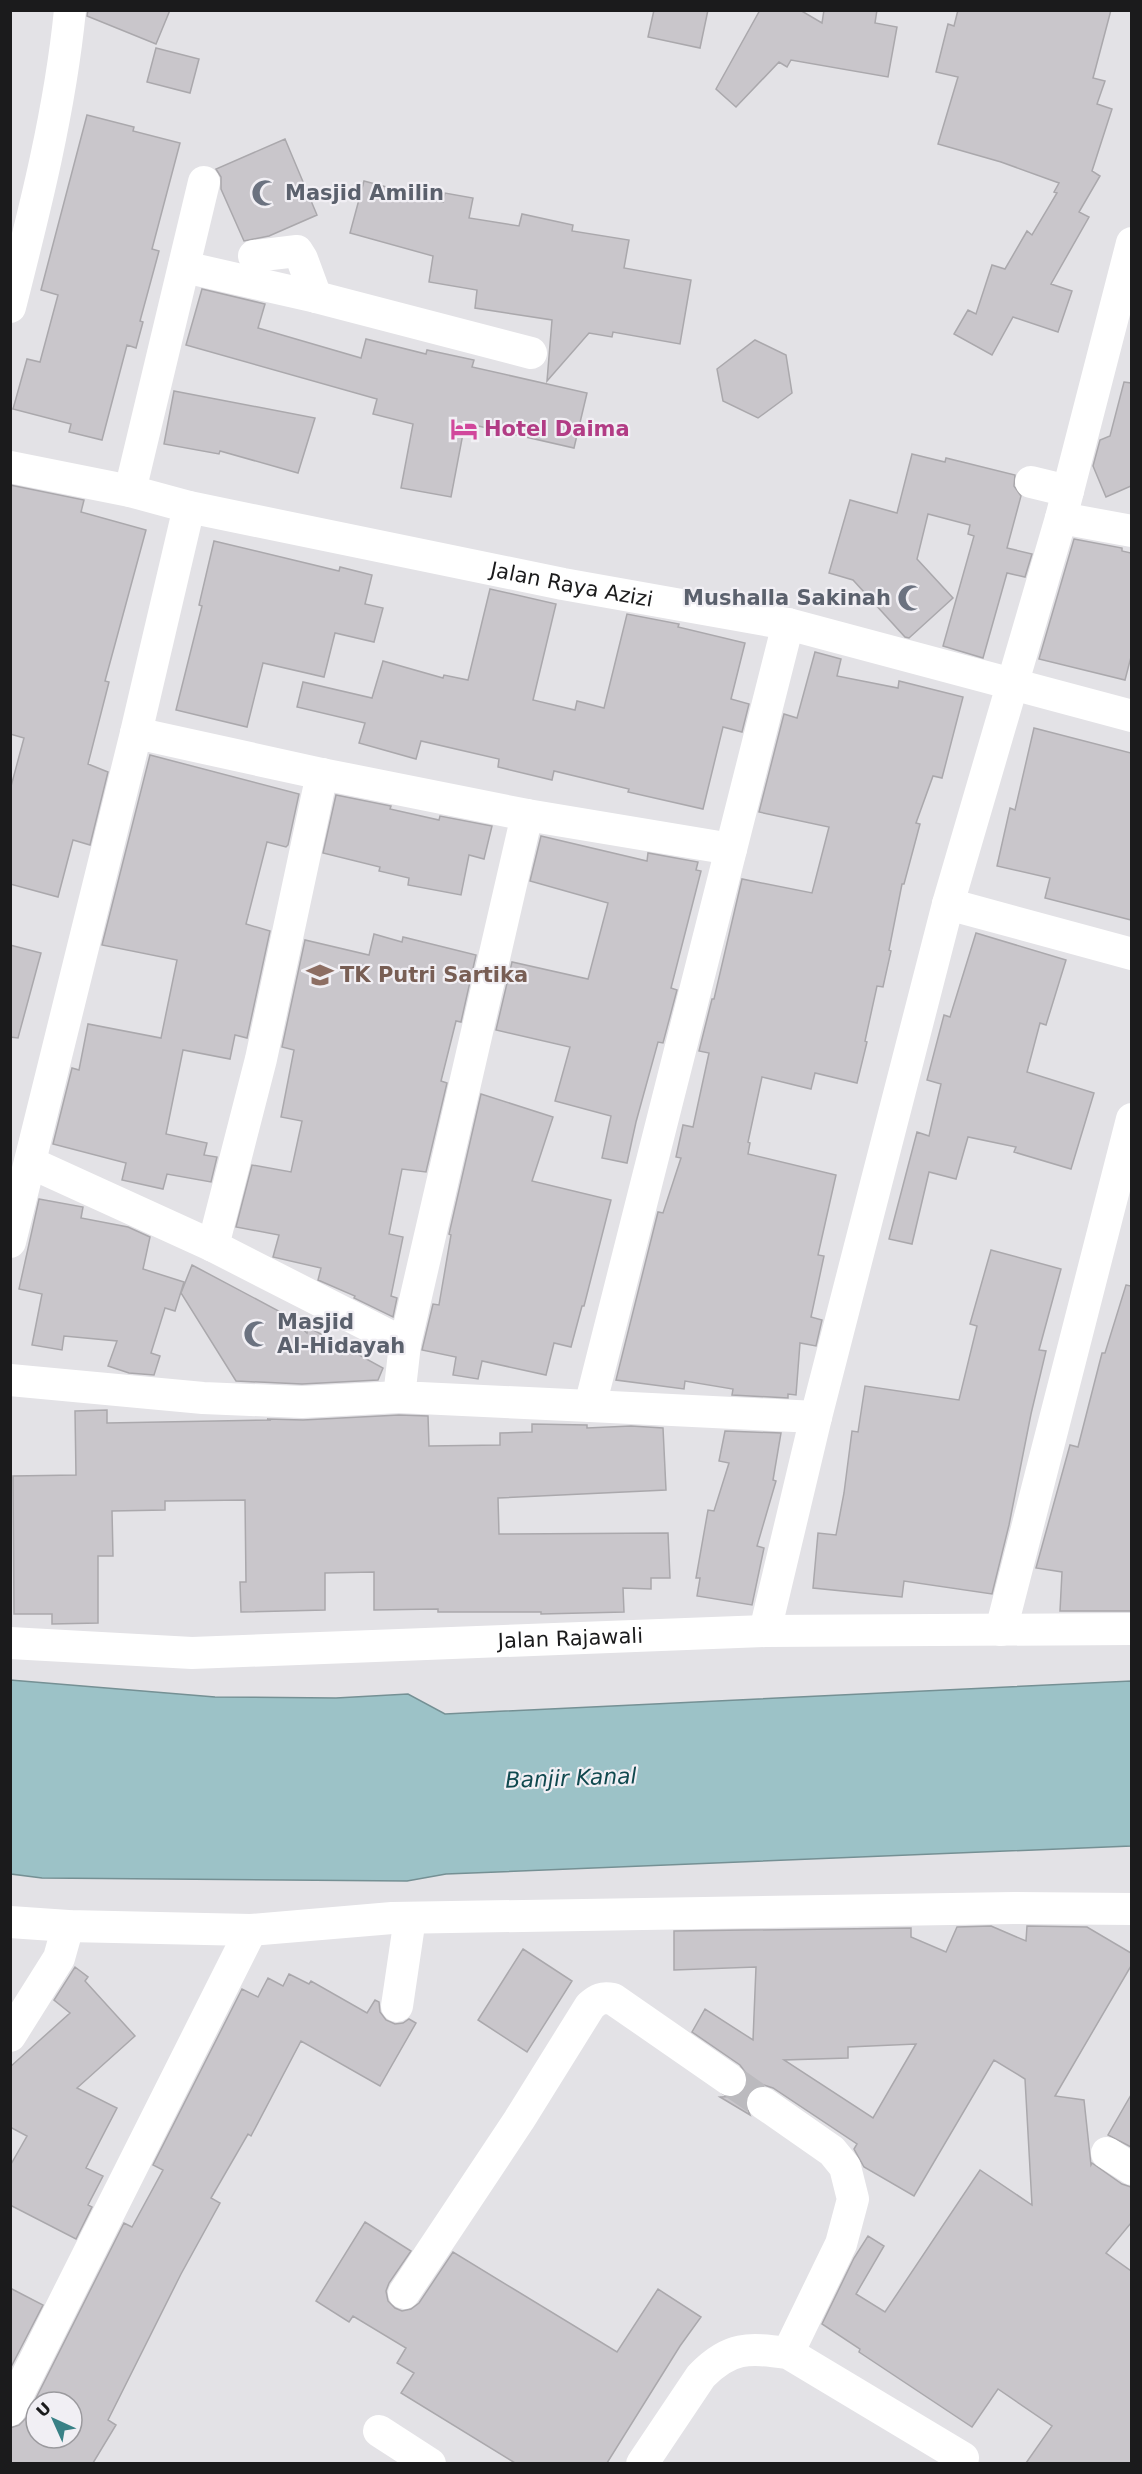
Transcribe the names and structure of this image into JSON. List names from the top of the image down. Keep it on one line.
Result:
{"streets":{"street":["Jalan Raya Azizi","Jalan Rajawali"]},"water":["Banjir Kanal"],"places":{"mosque":["Masjid Amilin","Mushalla Sakinah","Masjid Al-Hidayah"],"hotel":["Hotel Daima"],"school or university":["TK Putri Sartika"]},"north":"top left"}
